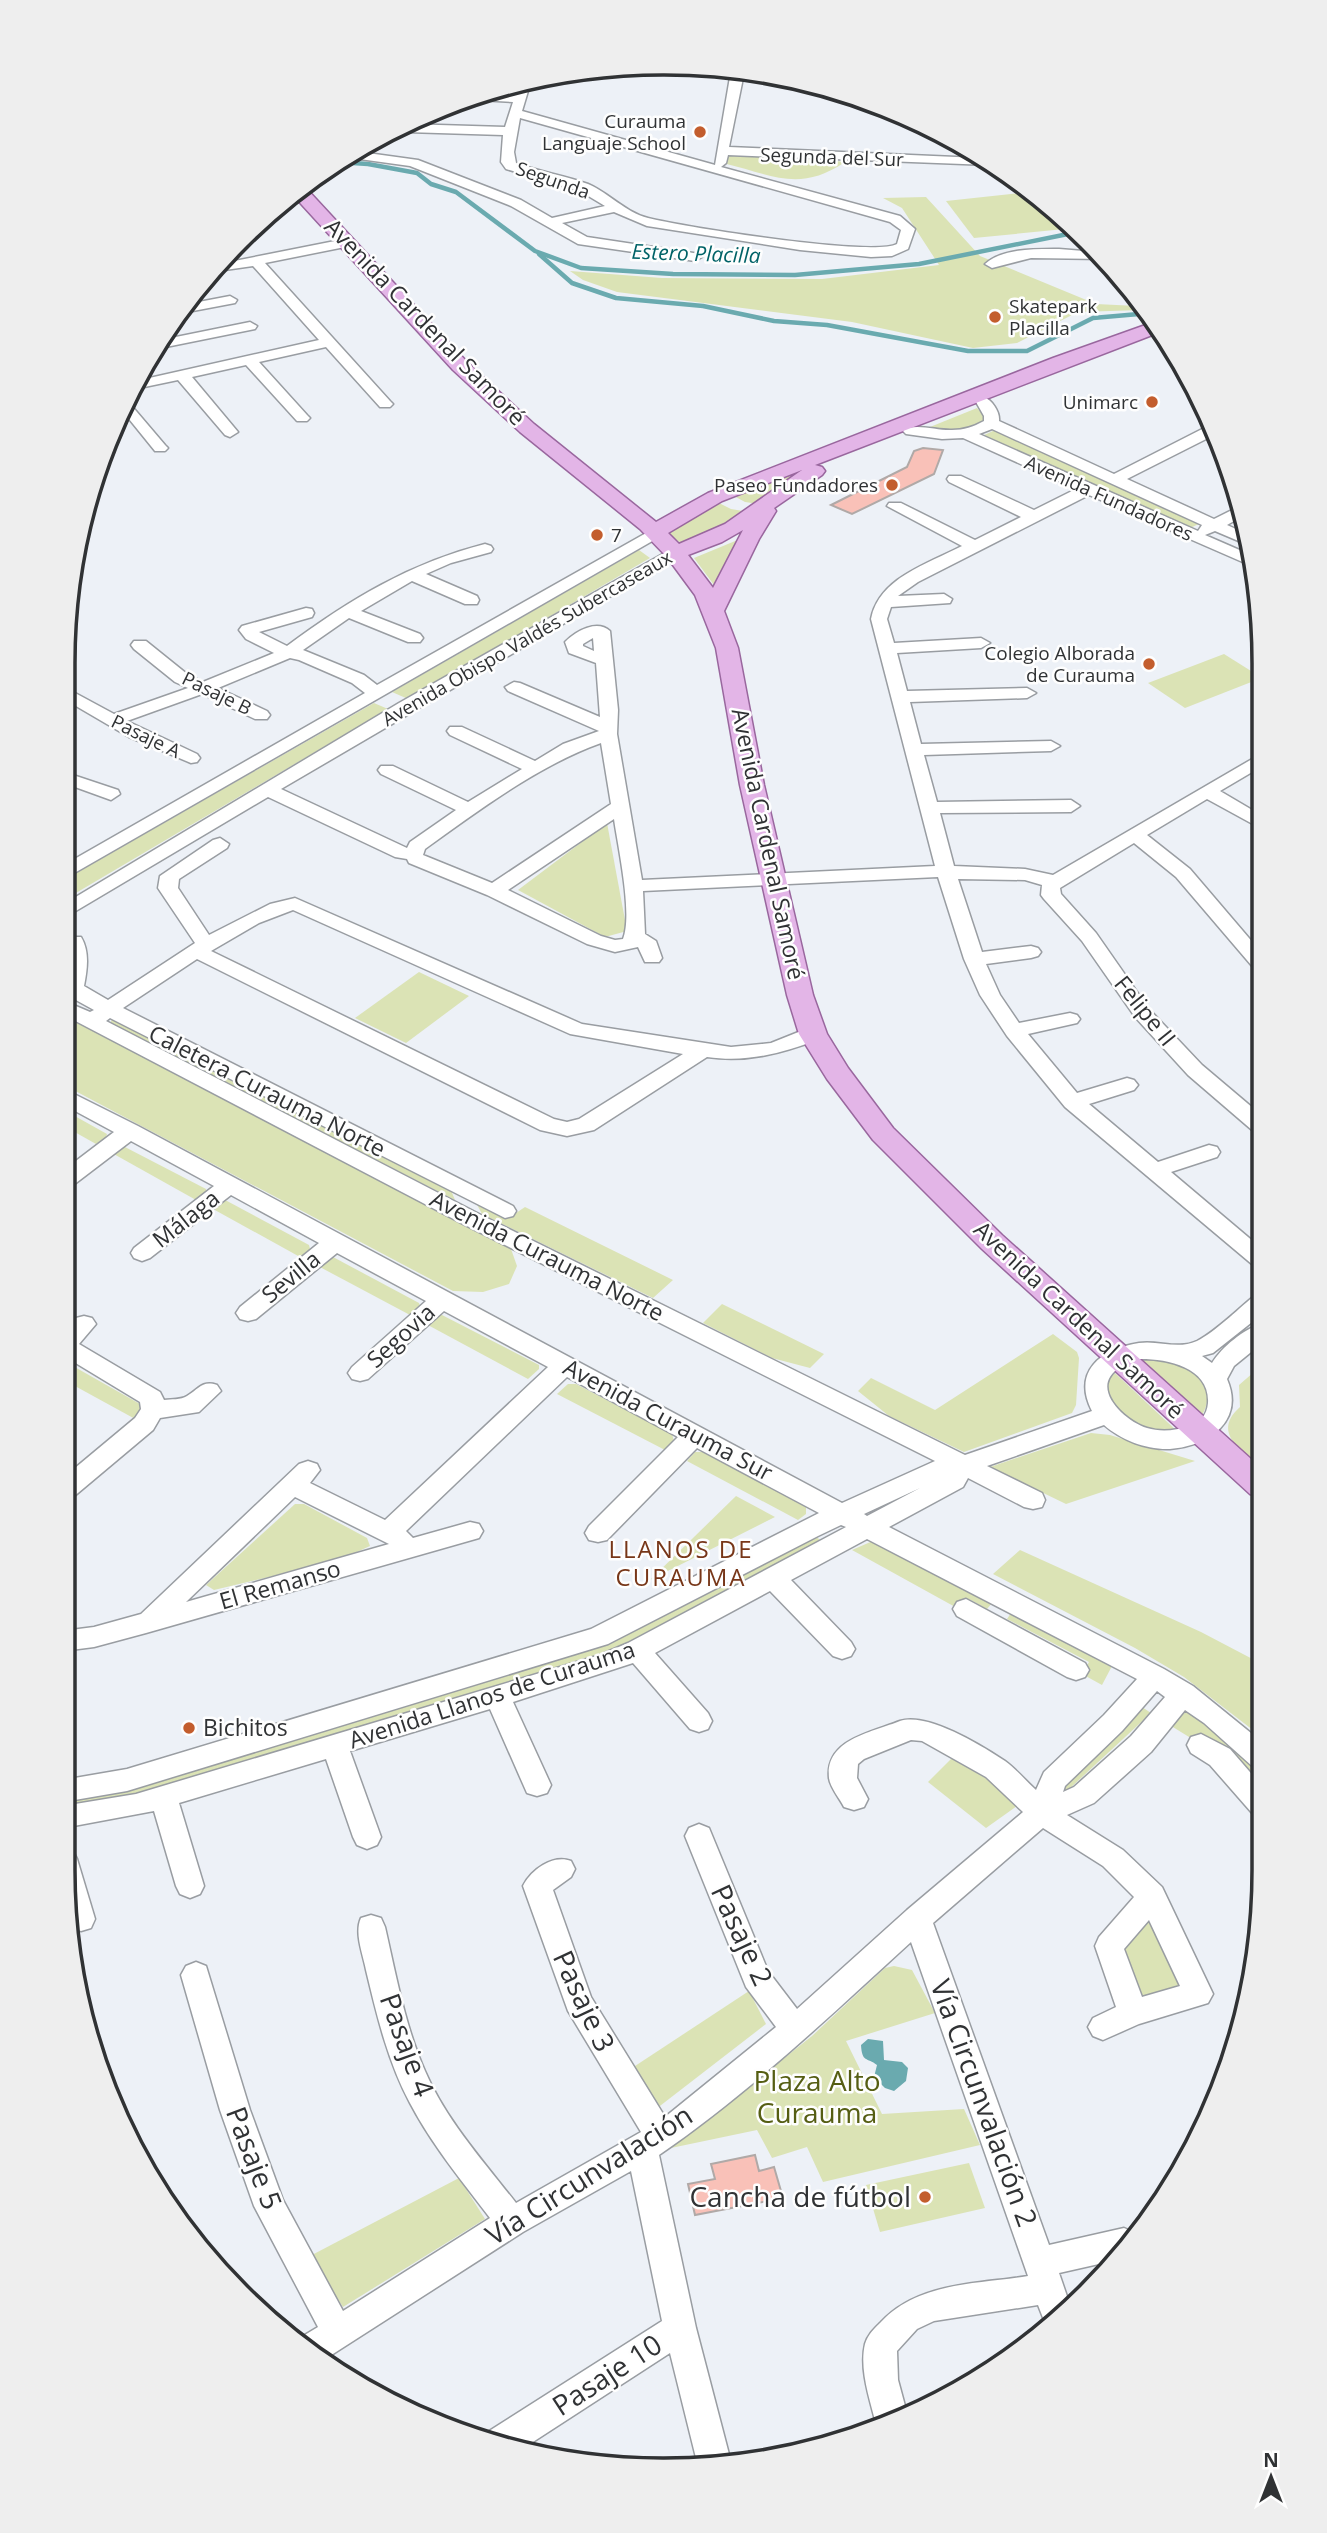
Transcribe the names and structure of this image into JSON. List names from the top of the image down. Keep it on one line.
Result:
{"streets":{"main road":["Avenida Cardenal Samoré","Avenida Obispo Valdés Subercaseaux"],"street":["Segunda del Sur","Segunda","Avenida Fundadores","Pasaje B","Pasaje A","Felipe II","Caletera Curauma Norte","Málaga","Avenida Curauma Norte","Sevilla","Segovia","Avenida Curauma Sur","El Remanso","Avenida Llanos de Curauma","Pasaje 2","Pasaje 3","Pasaje 4","Vía Circunvalación 2","Pasaje 5","Vía Circunvalación","Pasaje 10"]},"crossings":[["Avenida Cardenal Samoré","Avenida Obispo Valdés Subercaseaux"],["Avenida Fundadores","Avenida Obispo Valdés Subercaseaux"],["Caletera Curauma Norte","Avenida Curauma Norte"],["Málaga","Avenida Curauma Sur"],["Avenida Curauma Norte","Avenida Llanos de Curauma"],["Sevilla","Avenida Curauma Sur"],["Segovia","Avenida Curauma Sur"],["Avenida Curauma Sur","Avenida Llanos de Curauma"],["Pasaje 2","Vía Circunvalación"],["Pasaje 3","Vía Circunvalación"],["Pasaje 3","Pasaje 10"],["Pasaje 4","Vía Circunvalación"],["Vía Circunvalación 2","Vía Circunvalación"],["Pasaje 5","Vía Circunvalación"],["Vía Circunvalación","Pasaje 10"]],"districts":["LLANOS DE CURAUMA"],"water":["Estero Placilla"],"parks":["Plaza Alto Curauma"],"places":["Curauma Languaje School","Skatepark Placilla","Unimarc","Paseo Fundadores","7","Colegio Alborada de Curauma","Bichitos","Cancha de fútbol"],"north":"top"}
